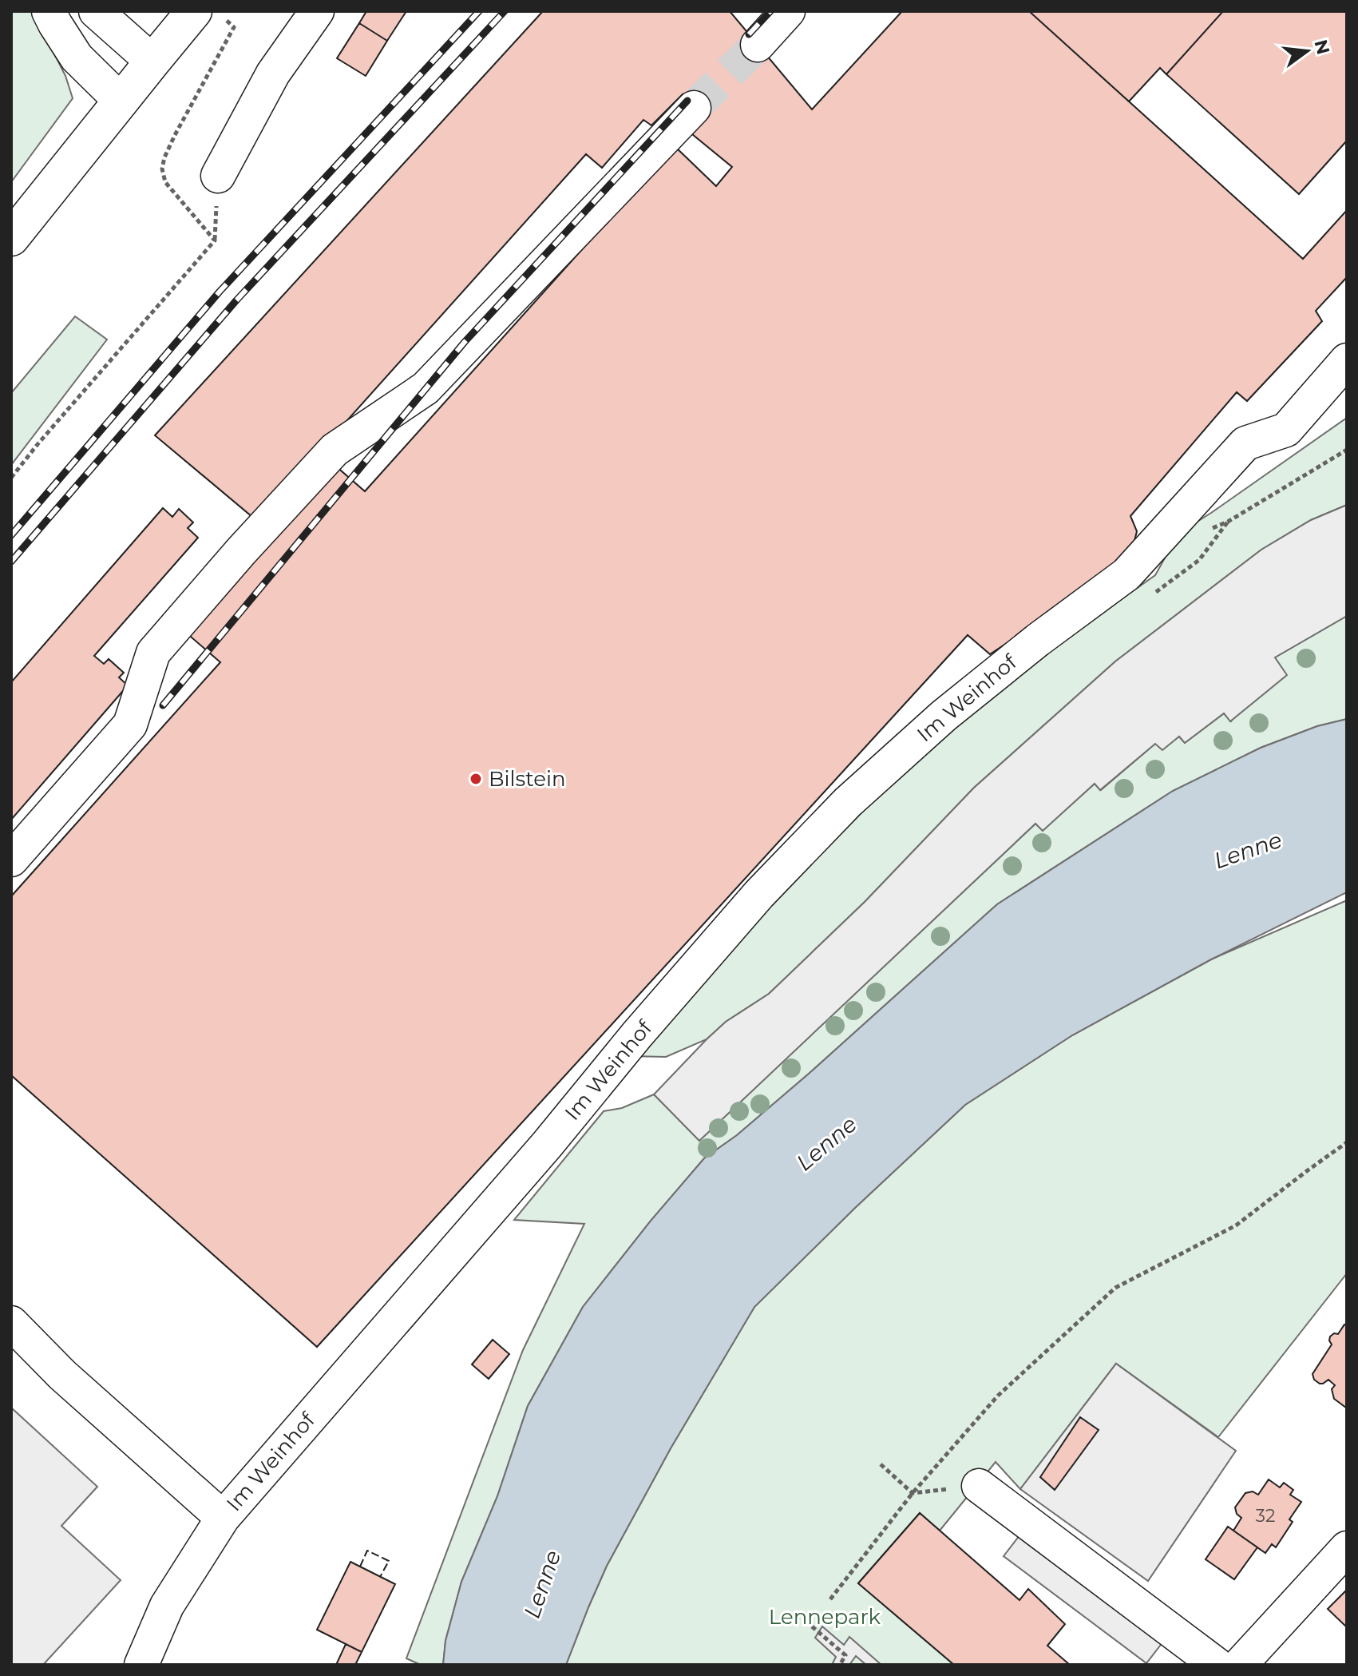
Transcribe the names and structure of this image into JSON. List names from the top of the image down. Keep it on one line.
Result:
{"streets":{"street":["Im Weinhof"]},"water":["Lenne"],"parks":["Lennepark"],"places":["Bilstein"],"house_numbers":["32"],"north":"right"}
